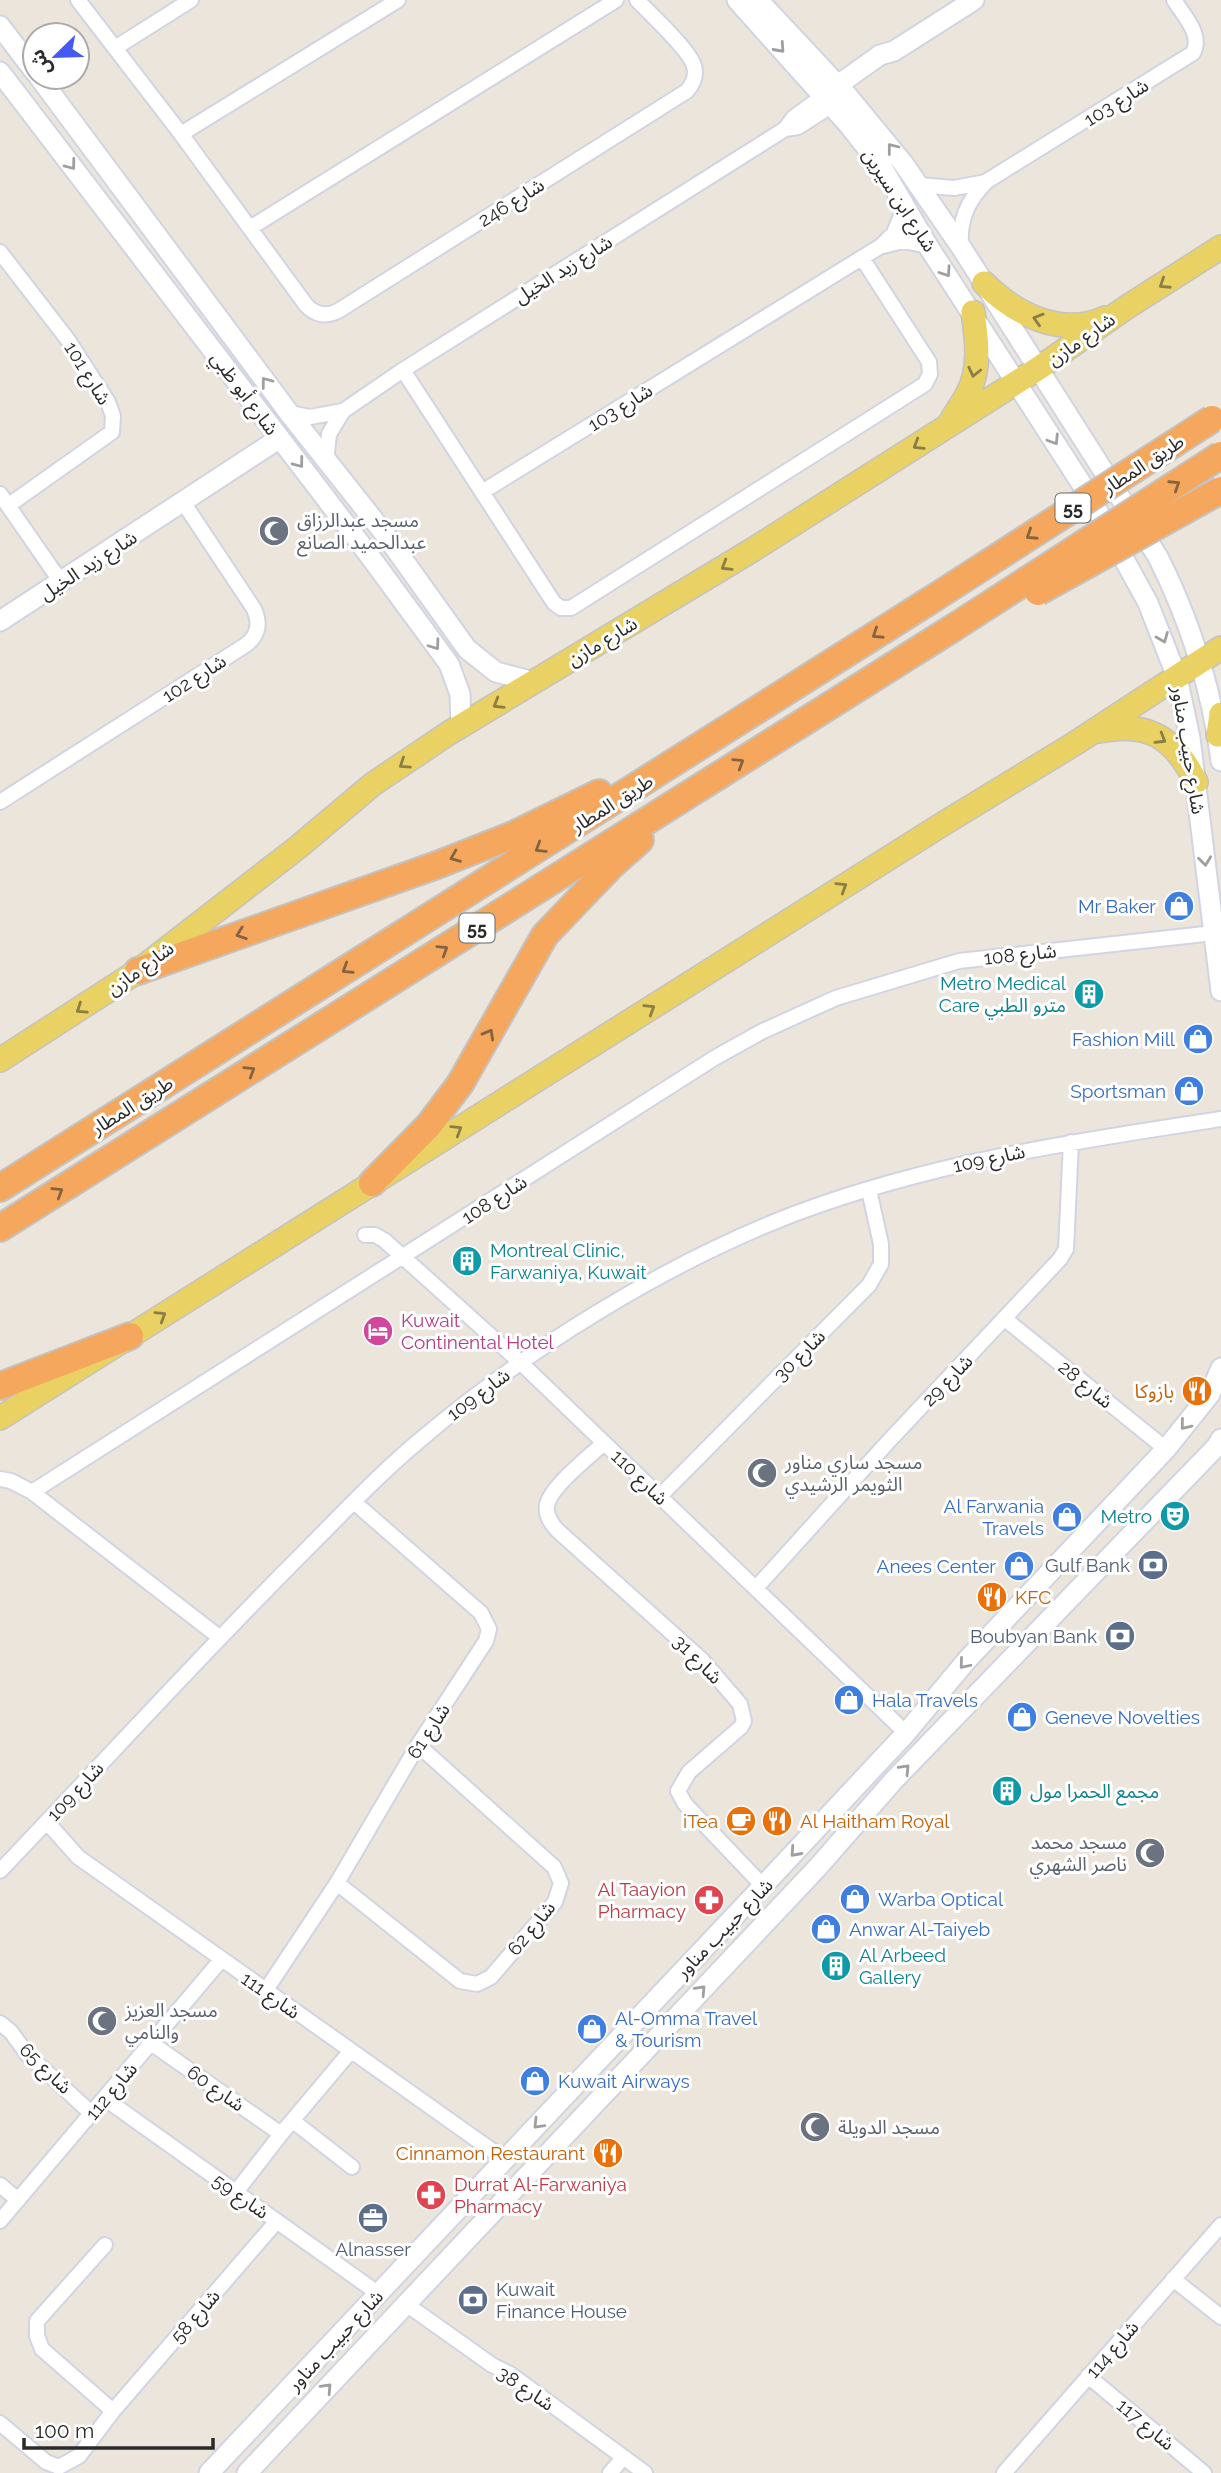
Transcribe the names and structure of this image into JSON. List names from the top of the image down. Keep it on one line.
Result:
{"streets":{"highway":["طريق المطار","55"],"main road":["شارع مازن"],"street":["شارع 103","شارع ابن سيرين","شارع 246","شارع زيد الخيل","شارع 101","شارع أبو ظبي","شارع 102","شارع حبيب مناور","شارع 108","شارع 109","شارع 30","شارع 29","شارع 28","شارع 110","شارع 31","شارع 61","شارع 62","شارع 111","شارع 65","شارع 60","شارع 112","شارع 59","شارع 58","شارع 114","شارع 38","شارع 117"]},"crossings":[["شارع 103","شارع ابن سيرين"],["شارع ابن سيرين","شارع زيد الخيل"],["شارع ابن سيرين","شارع مازن"],["شارع ابن سيرين","شارع حبيب مناور"],["شارع زيد الخيل","شارع أبو ظبي"],["شارع زيد الخيل","شارع 102"],["شارع مازن","شارع أبو ظبي"],["شارع مازن","شارع حبيب مناور"],["شارع حبيب مناور","شارع 108"],["شارع حبيب مناور","شارع 28"],["شارع حبيب مناور","شارع 110"],["شارع حبيب مناور","شارع 31"],["شارع حبيب مناور","شارع 111"],["شارع حبيب مناور","شارع 59"],["شارع حبيب مناور","شارع 38"],["شارع 108","شارع 110"],["شارع 109","شارع 30"],["شارع 109","شارع 29"],["شارع 109","شارع 110"],["شارع 109","شارع 61"],["شارع 109","شارع 111"],["شارع 30","شارع 110"],["شارع 29","شارع 28"],["شارع 29","شارع 110"],["شارع 110","شارع 31"],["شارع 61","شارع 62"],["شارع 61","شارع 111"],["شارع 111","شارع 112"],["شارع 65","شارع 112"],["شارع 60","شارع 112"],["شارع 112","شارع 59"],["شارع 59","شارع 58"],["شارع 114","شارع 117"]],"one_way":["شارع مازن"],"places":{"mosque":["مسجد عبدالرزاق عبدالحميد الصانع","مسجد ساري مناور الثويمر الرشيدي","مسجد محمد ناصر الشهري","مسجد العزيز والنامي","مسجد الدويلة"],"shop":["Mr Baker","Fashion Mill","Sportsman","Al Farwania Travels","Anees Center","Hala Travels","Geneve Novelties","Warba Optical","Anwar Al-Taiyeb","Al-Omma Travel & Tourism","Kuwait Airways"],"building":["Metro Medical Care مترو الطبي","Montreal Clinic, Farwaniya, Kuwait","مجمع الحمرا مول","Al Arbeed Gallery"],"hotel":["Kuwait Continental Hotel"],"restaurant":["بازوكا","KFC","Al Haitham Royal","Cinnamon Restaurant"],"theatre":["Metro"],"bank":["Gulf Bank","Boubyan Bank","Kuwait Finance House"],"cafe":["iTea"],"pharmacy":["Al Taayion Pharmacy","Durrat Al-Farwaniya Pharmacy"],"office":["Alnasser"]},"scale_bar":"100 m","north":"bottom left"}
